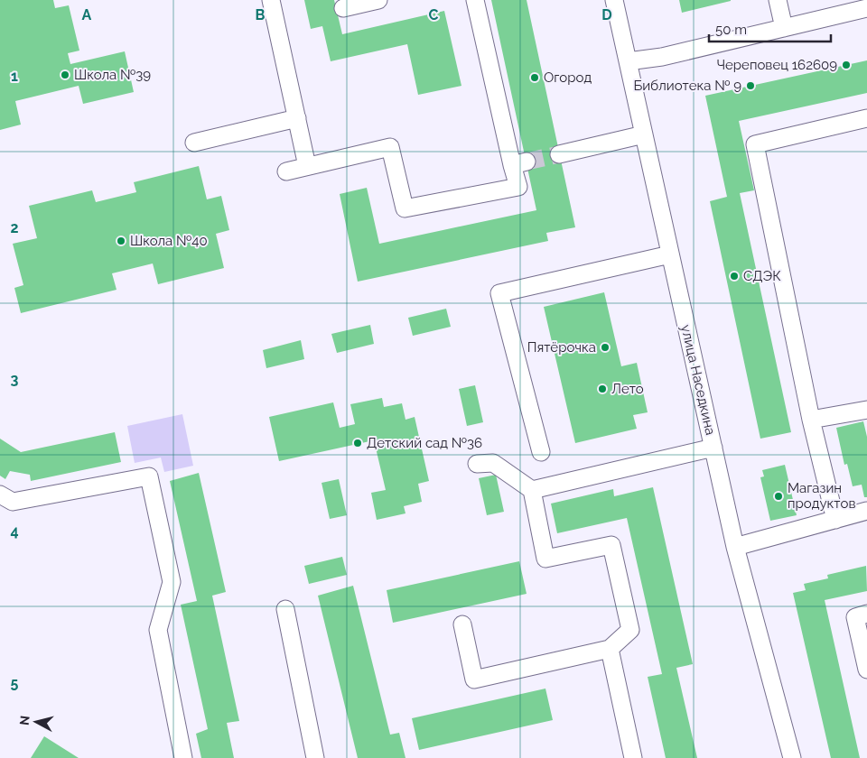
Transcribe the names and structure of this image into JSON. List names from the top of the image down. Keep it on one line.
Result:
{"streets":{"street":["улица Наседкина"]},"places":["Череповец 162609","Школа №39","Огород","Библиотека № 9","Школа №40","СДЭК","Пятёрочка","Лето","Детский сад №36","Магазин продуктов"],"scale_bar":"50 m","north":"left","grid":{"columns":["A","B","C","D"],"rows":["1","2","3","4","5"]}}
